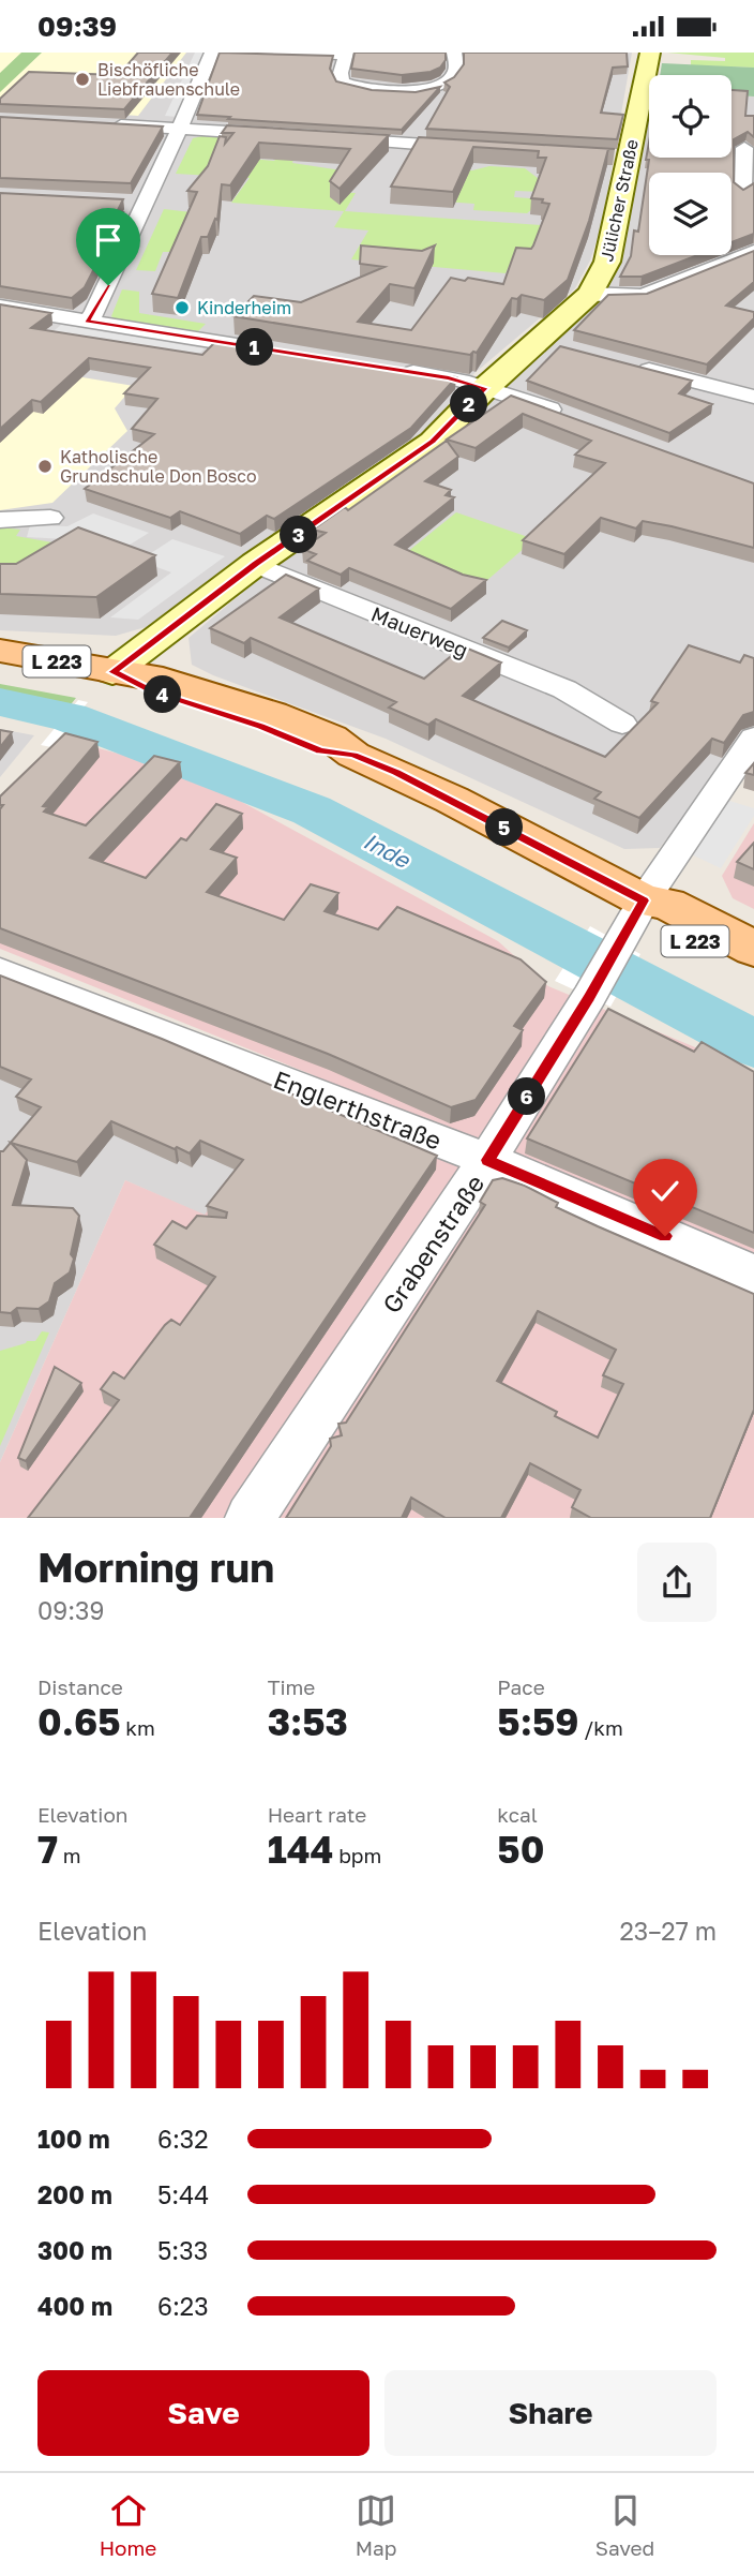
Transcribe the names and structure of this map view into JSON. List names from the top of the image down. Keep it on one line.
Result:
{"streets":{"main road":["L 223"],"street":["Jülicher Straße","Mauerweg","Englerthstraße","Grabenstraße"]},"crossings":[["Jülicher Straße","Mauerweg"],["Jülicher Straße","L 223"],["L 223","Grabenstraße"],["Englerthstraße","Grabenstraße"]],"water":["Inde"],"places":["Bischöfliche Liebfrauenschule","Kinderheim","Katholische Grundschule Don Bosco"],"page":{"status":"09:39","pins":["1","2","3","4","5","6"],"heading":["Morning run","09:39"],"stats":[["Distance","0.65 km"],["Time","3:53"],["Pace","5:59 /km"],["Elevation","7 m"],["Heart rate","144 bpm"],["kcal","50"]],"chart":["Elevation","23–27 m"],"list":[{"name":"100 m","note":"6:32"},{"name":"200 m","note":"5:44"},{"name":"300 m","note":"5:33"},{"name":"400 m","note":"6:23"}],"buttons":["Save","Share"],"tabs":["Home","Map","Saved"]}}
